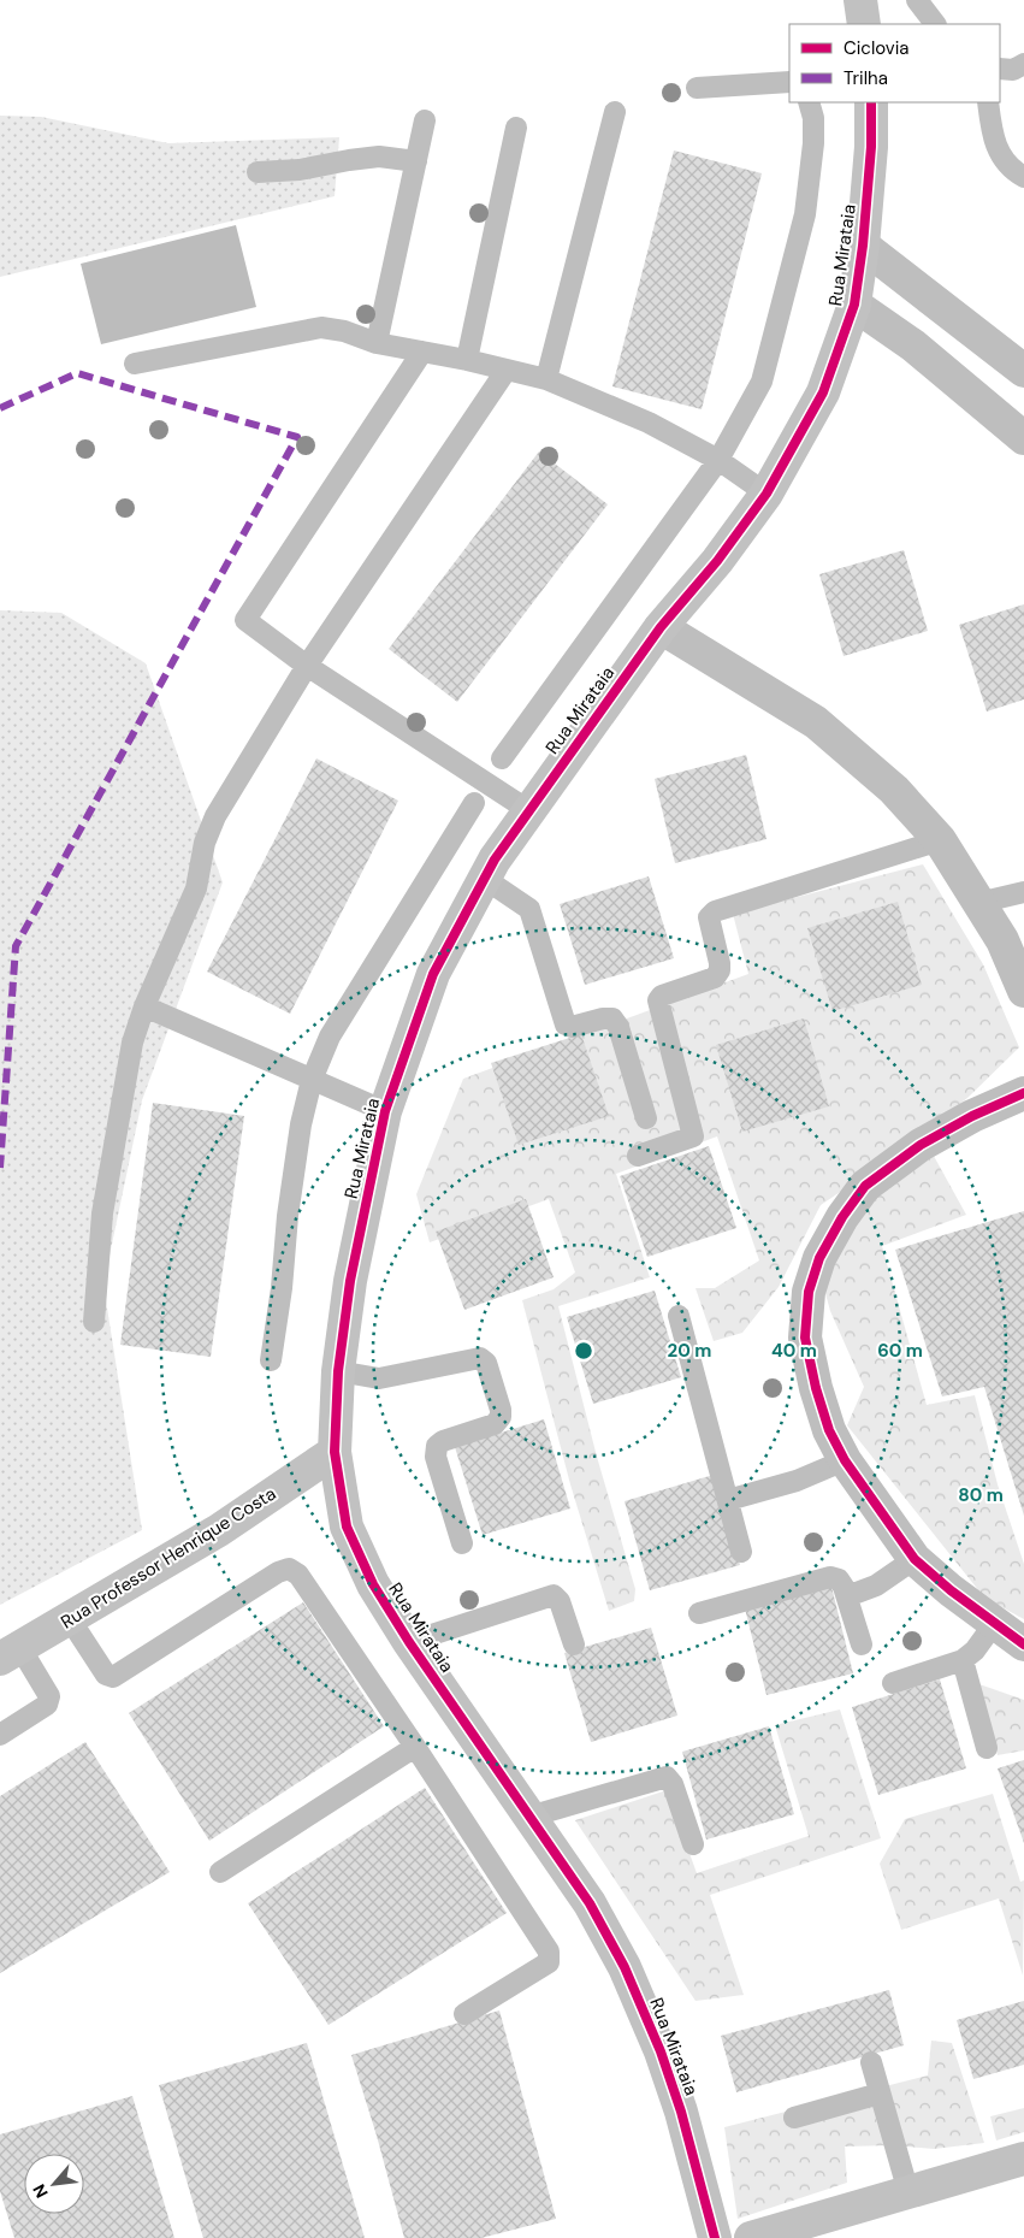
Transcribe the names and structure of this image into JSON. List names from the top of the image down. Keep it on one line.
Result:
{"streets":{"street":["Rua Mirataia","Rua Professor Henrique Costa"]},"crossings":[["Rua Mirataia","Rua Professor Henrique Costa"]],"legend":["Ciclovia","Trilha"],"north":"bottom left","rings":["20 m","40 m","60 m","80 m"]}
